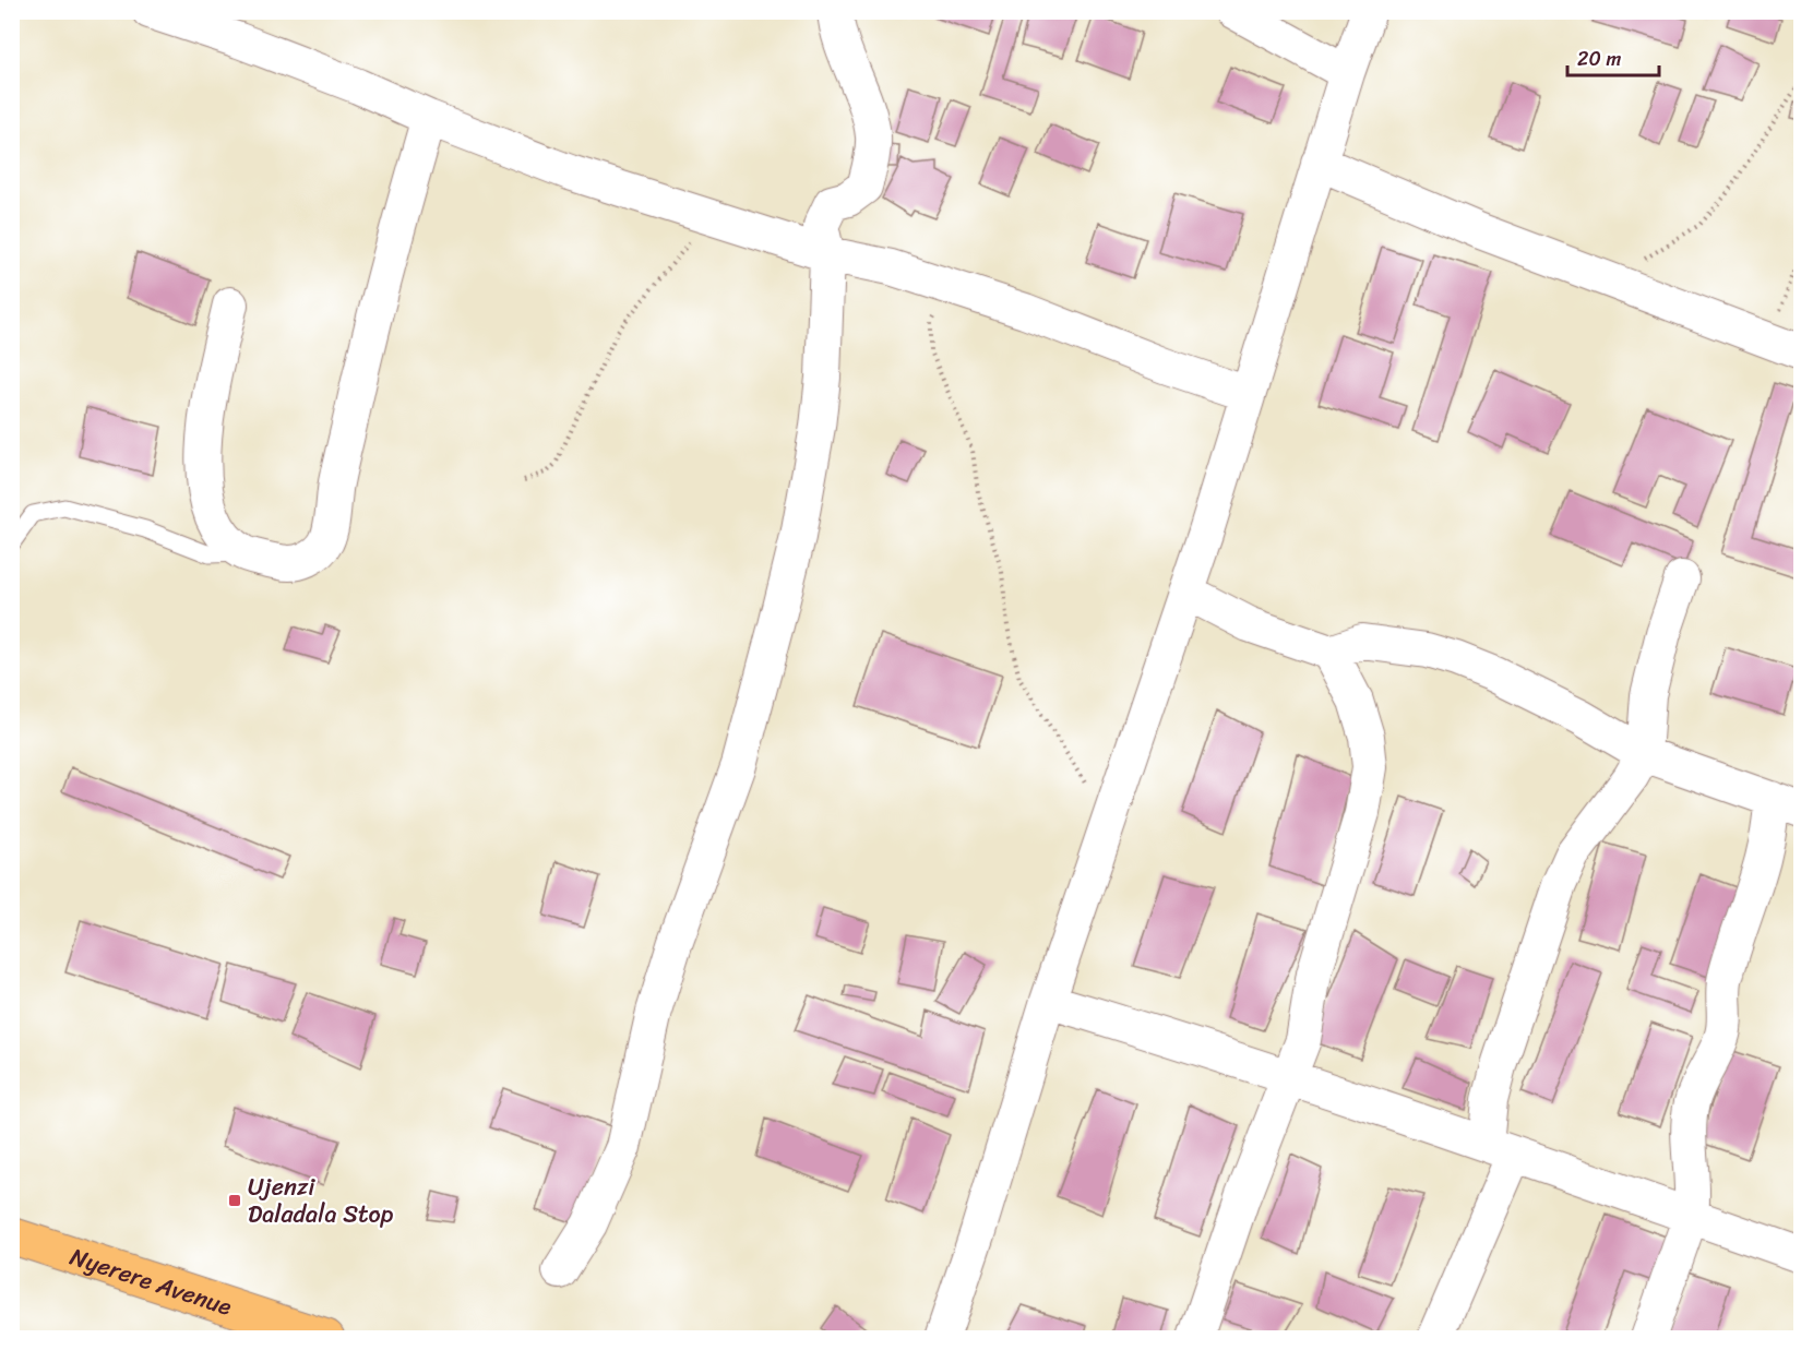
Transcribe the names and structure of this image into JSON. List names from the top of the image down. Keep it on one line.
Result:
{"streets":{"main road":["Nyerere Avenue"]},"places":{"transit":["Ujenzi Daladala Stop"]},"scale_bar":"20 m"}
